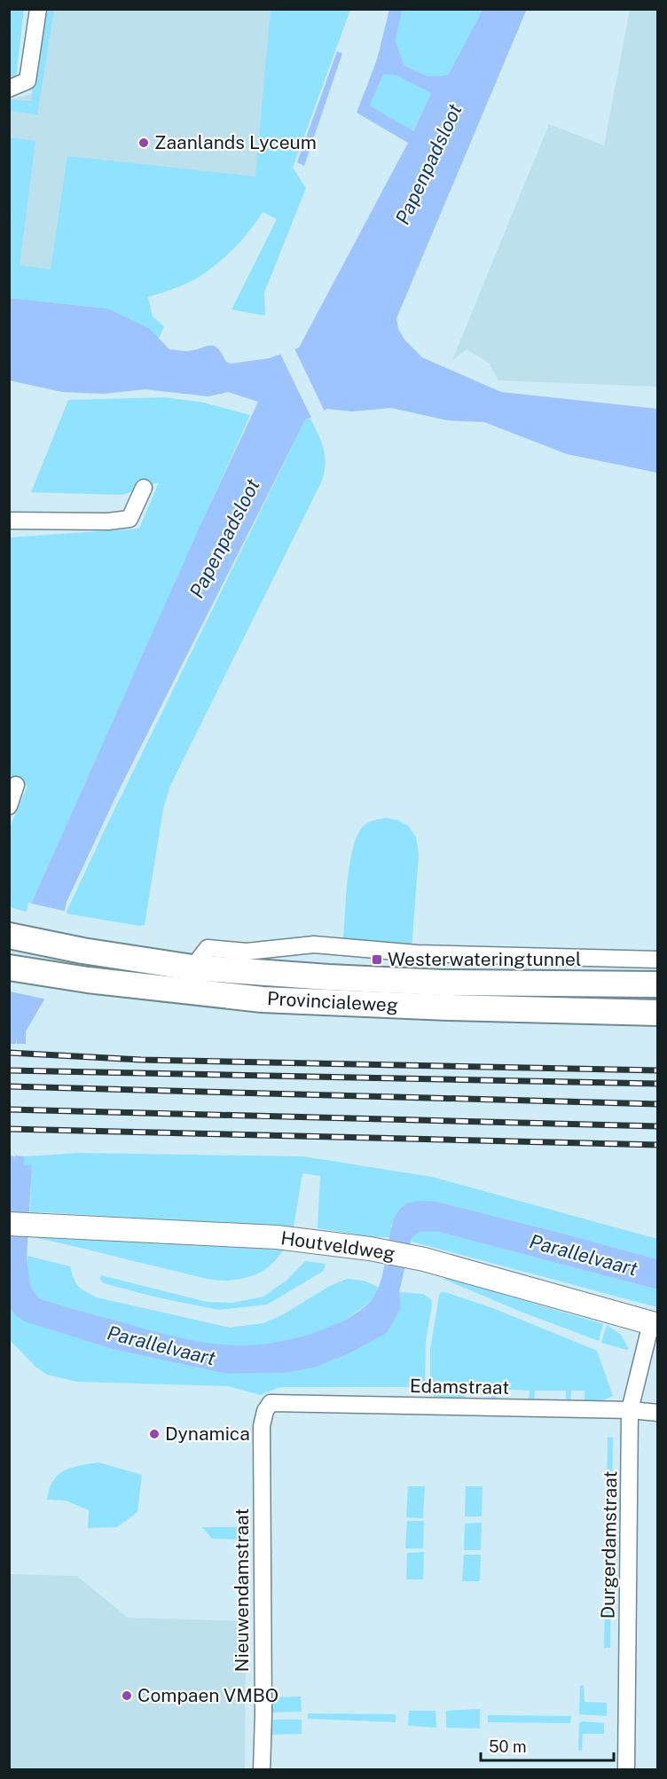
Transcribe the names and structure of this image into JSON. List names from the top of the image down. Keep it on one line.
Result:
{"streets":{"main road":["Provincialeweg"],"street":["Houtveldweg","Edamstraat","Durgerdamstraat","Nieuwendamstraat"]},"crossings":[["Houtveldweg","Durgerdamstraat"],["Edamstraat","Durgerdamstraat"],["Edamstraat","Nieuwendamstraat"]],"water":["Papenpadsloot","Parallelvaart"],"places":{"other":["Zaanlands Lyceum","Dynamica","Compaen VMBO"],"transit":["Westerwateringtunnel"]},"scale_bar":"50 m"}
